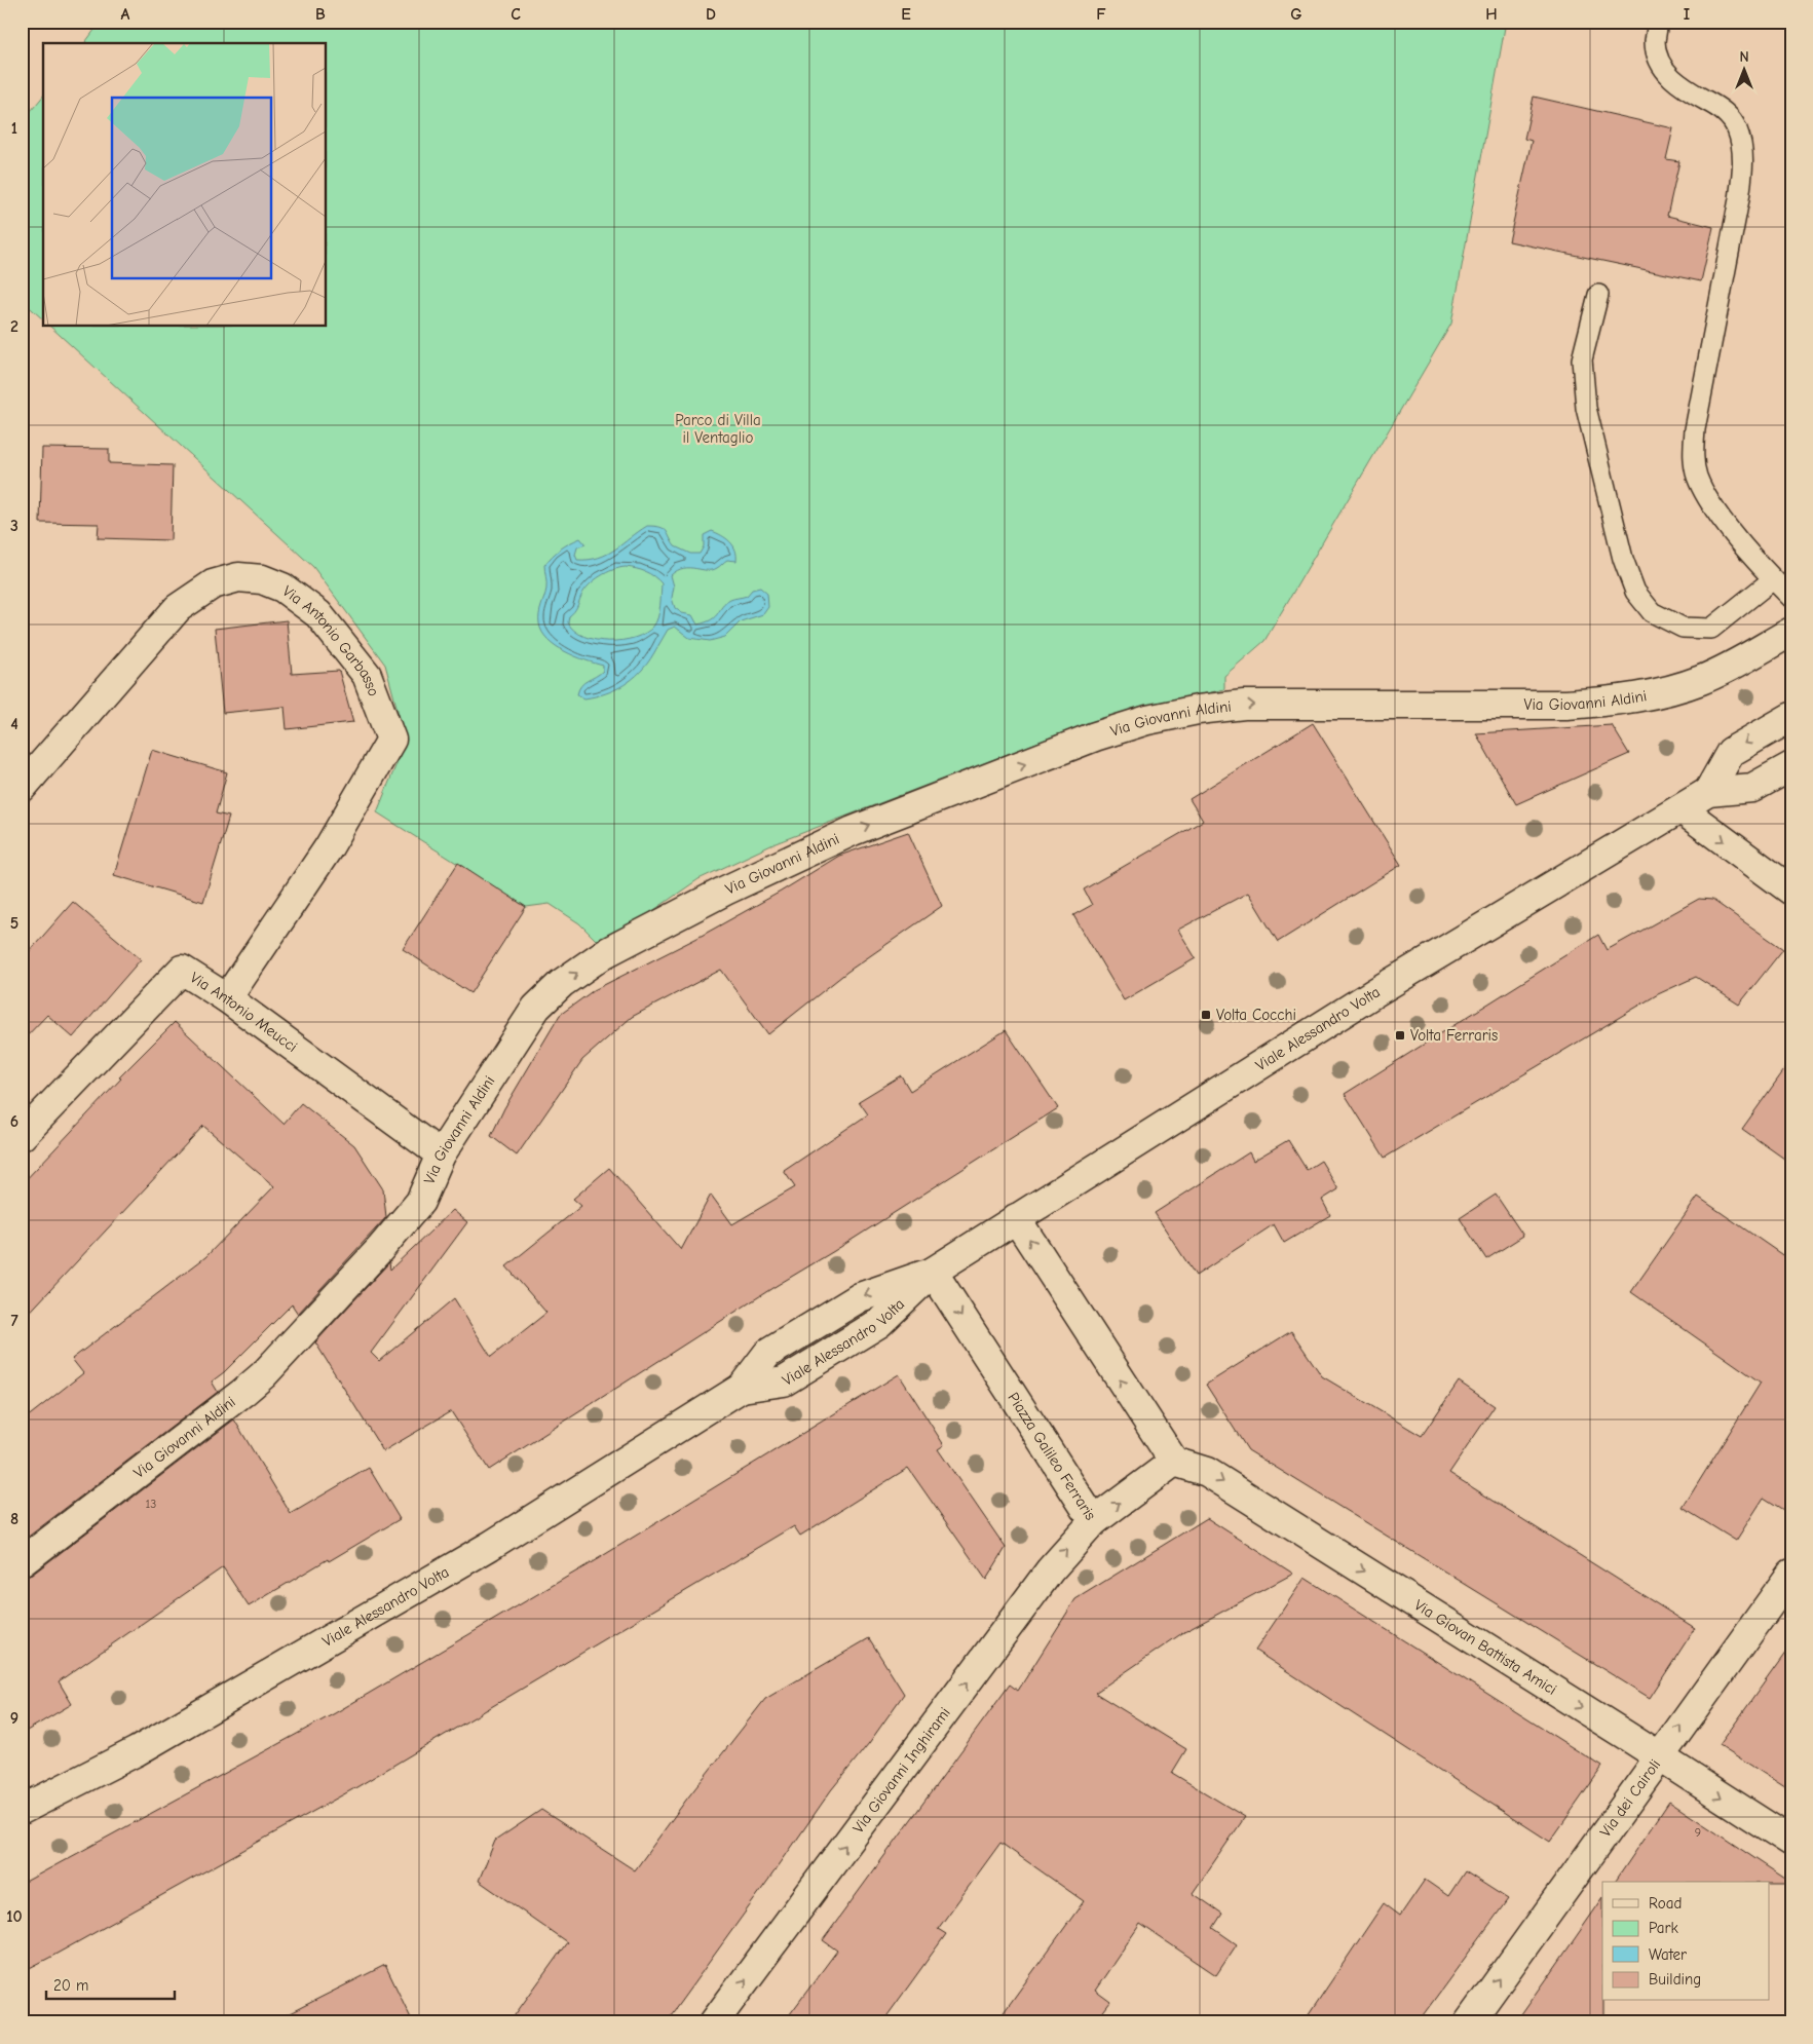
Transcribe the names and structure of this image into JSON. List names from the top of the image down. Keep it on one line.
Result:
{"streets":{"street":["Via Antonio Garbasso","Via Giovanni Aldini","Via Antonio Meucci","Viale Alessandro Volta","Piazza Galileo Ferraris","Via Giovan Battista Amici","Via Giovanni Inghirami","Via dei Cairoli"]},"crossings":[["Via Antonio Garbasso","Via Antonio Meucci"],["Via Giovanni Aldini","Via Antonio Meucci"],["Viale Alessandro Volta","Piazza Galileo Ferraris"],["Piazza Galileo Ferraris","Via Giovan Battista Amici"],["Piazza Galileo Ferraris","Via Giovanni Inghirami"],["Via Giovan Battista Amici","Via dei Cairoli"]],"one_way":["Via Giovanni Aldini","Via Giovan Battista Amici","Via Giovanni Inghirami","Via dei Cairoli"],"parks":["Parco di Villa il Ventaglio"],"places":{"transit":["Volta Cocchi","Volta Ferraris"]},"house_numbers":["13","9"],"legend":["Road","Park","Water","Building"],"scale_bar":"20 m","north":"top","grid":{"columns":["A","B","C","D","E","F","G","H","I"],"rows":["1","2","3","4","5","6","7","8","9","10"]}}
